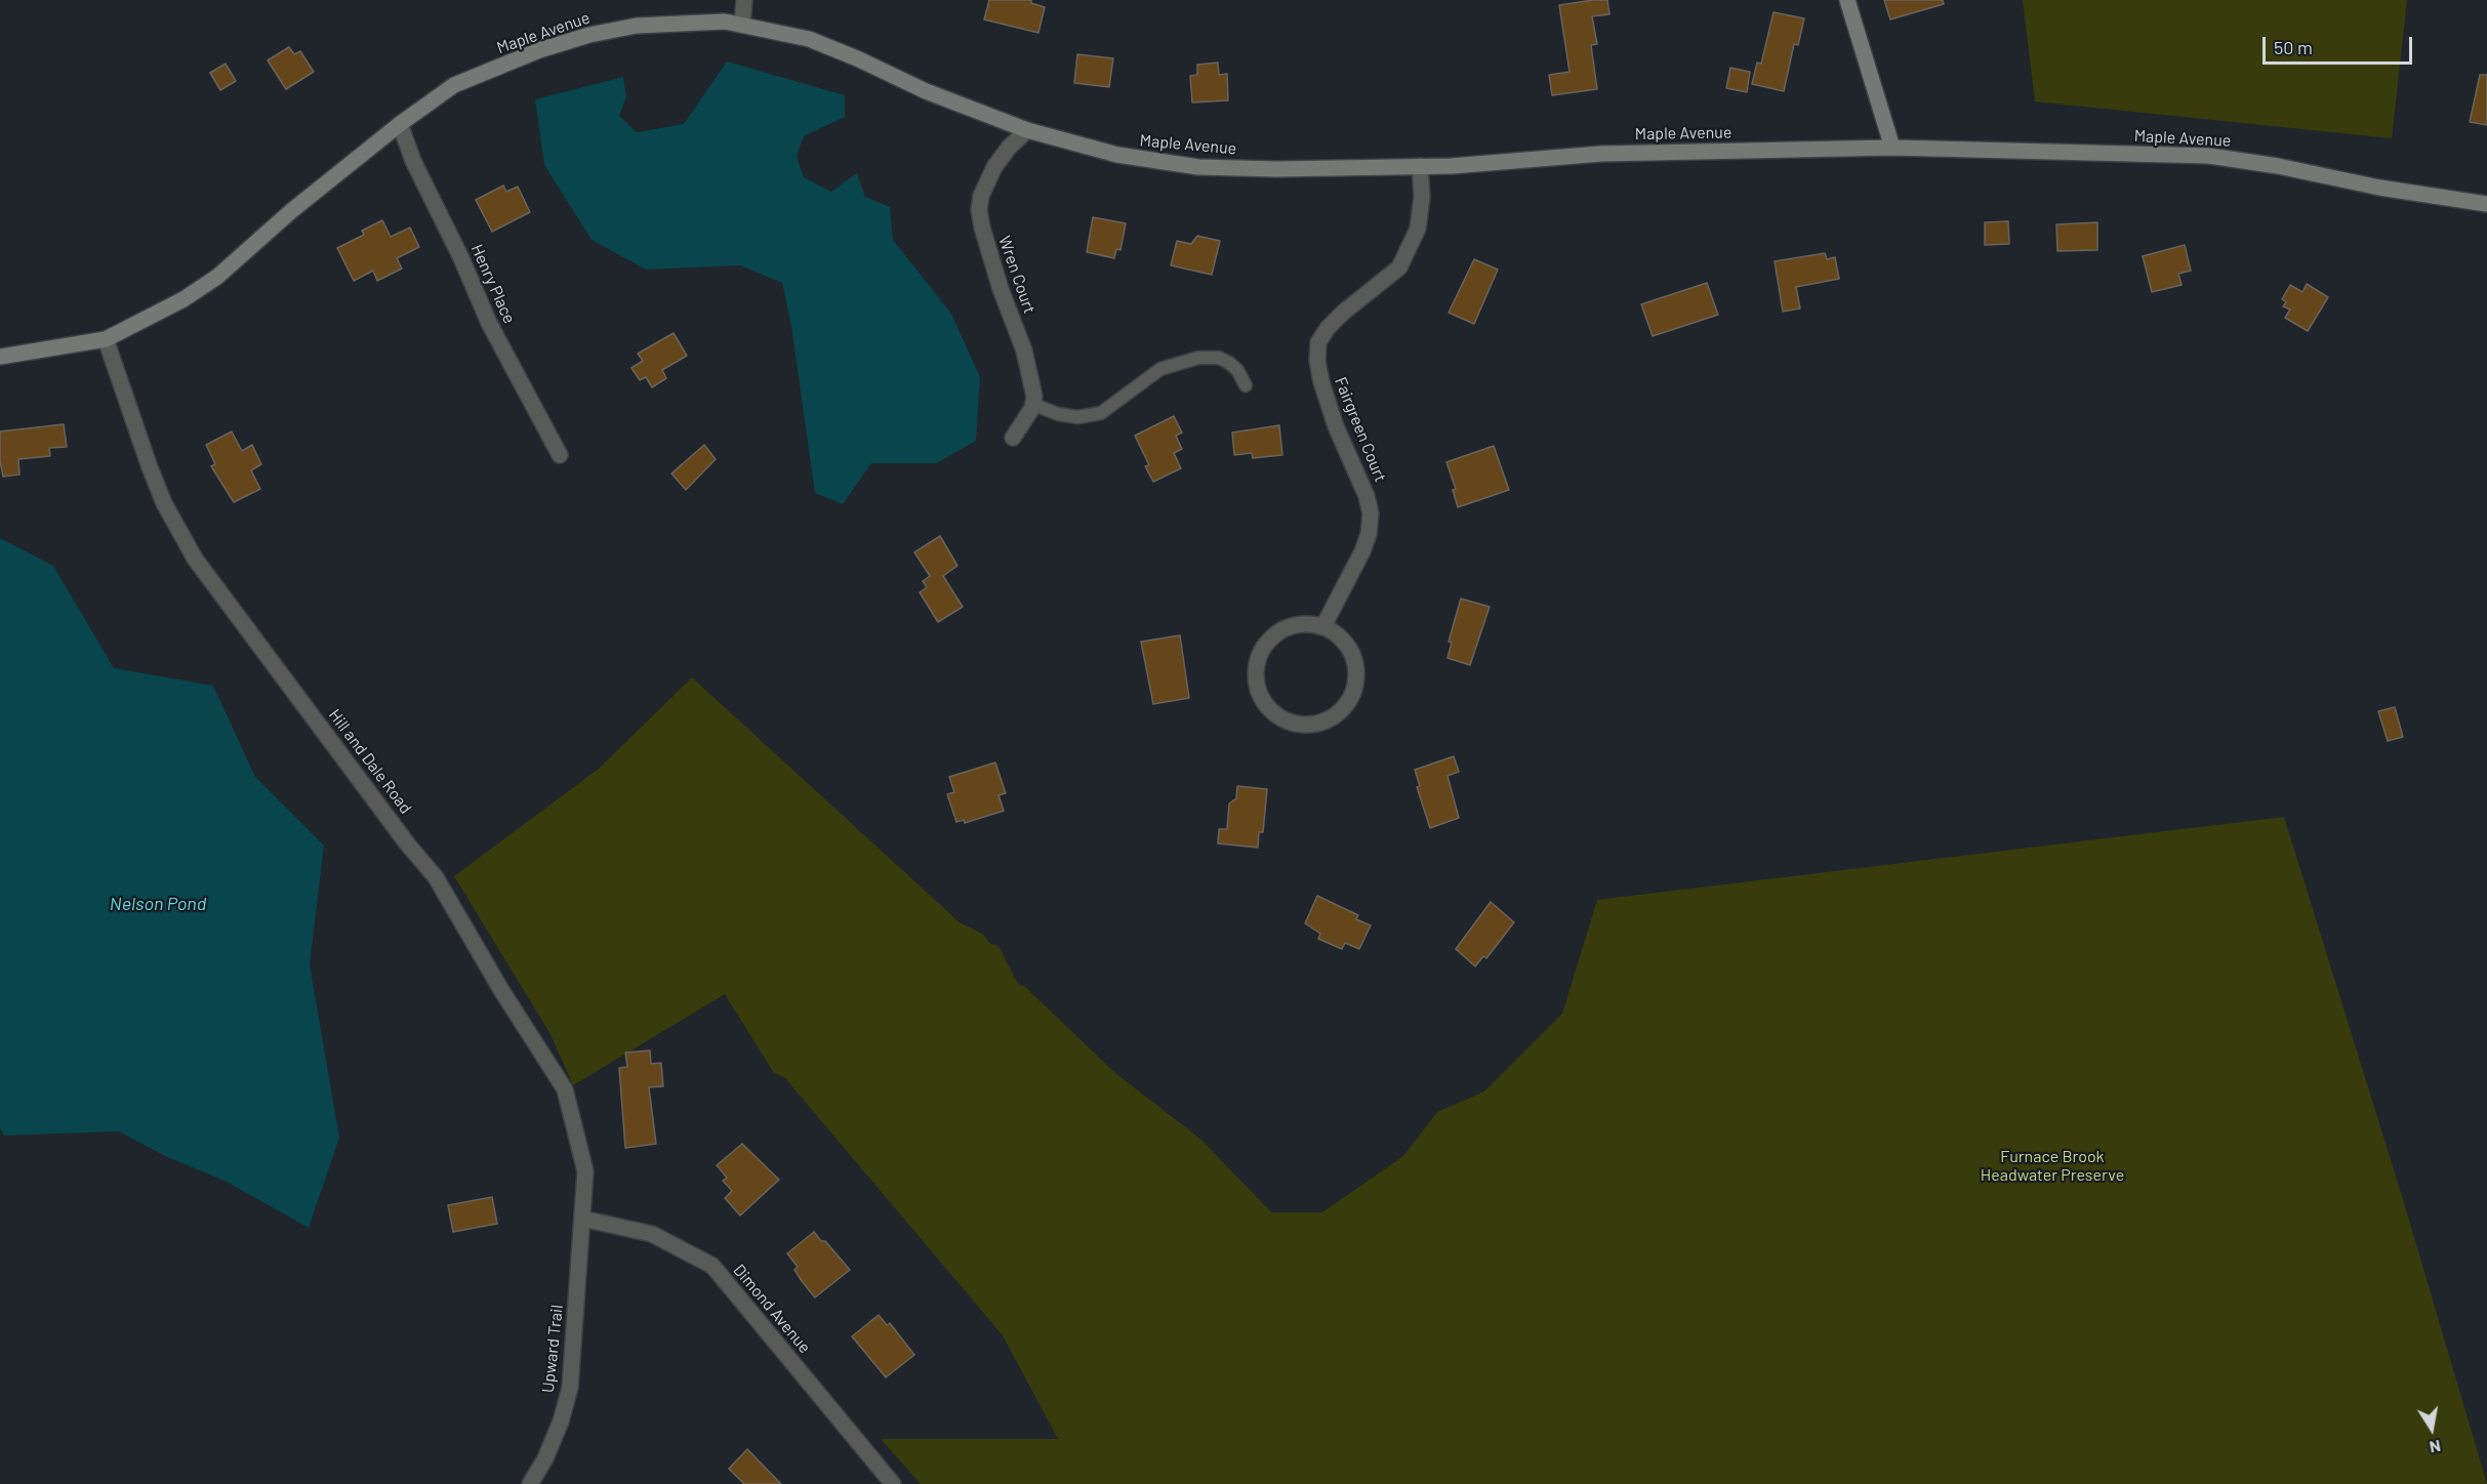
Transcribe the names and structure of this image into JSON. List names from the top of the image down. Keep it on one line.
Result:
{"streets":{"street":["Maple Avenue","Wren Court","Henry Place","Fairgreen Court","Hill and Dale Road","Dimond Avenue","Upward Trail"]},"crossings":[["Maple Avenue","Wren Court"],["Maple Avenue","Henry Place"],["Maple Avenue","Fairgreen Court"],["Maple Avenue","Hill and Dale Road"],["Hill and Dale Road","Dimond Avenue"],["Hill and Dale Road","Upward Trail"],["Dimond Avenue","Upward Trail"]],"water":["Nelson Pond"],"parks":["Furnace Brook Headwater Preserve"],"scale_bar":"50 m","north":"bottom"}
